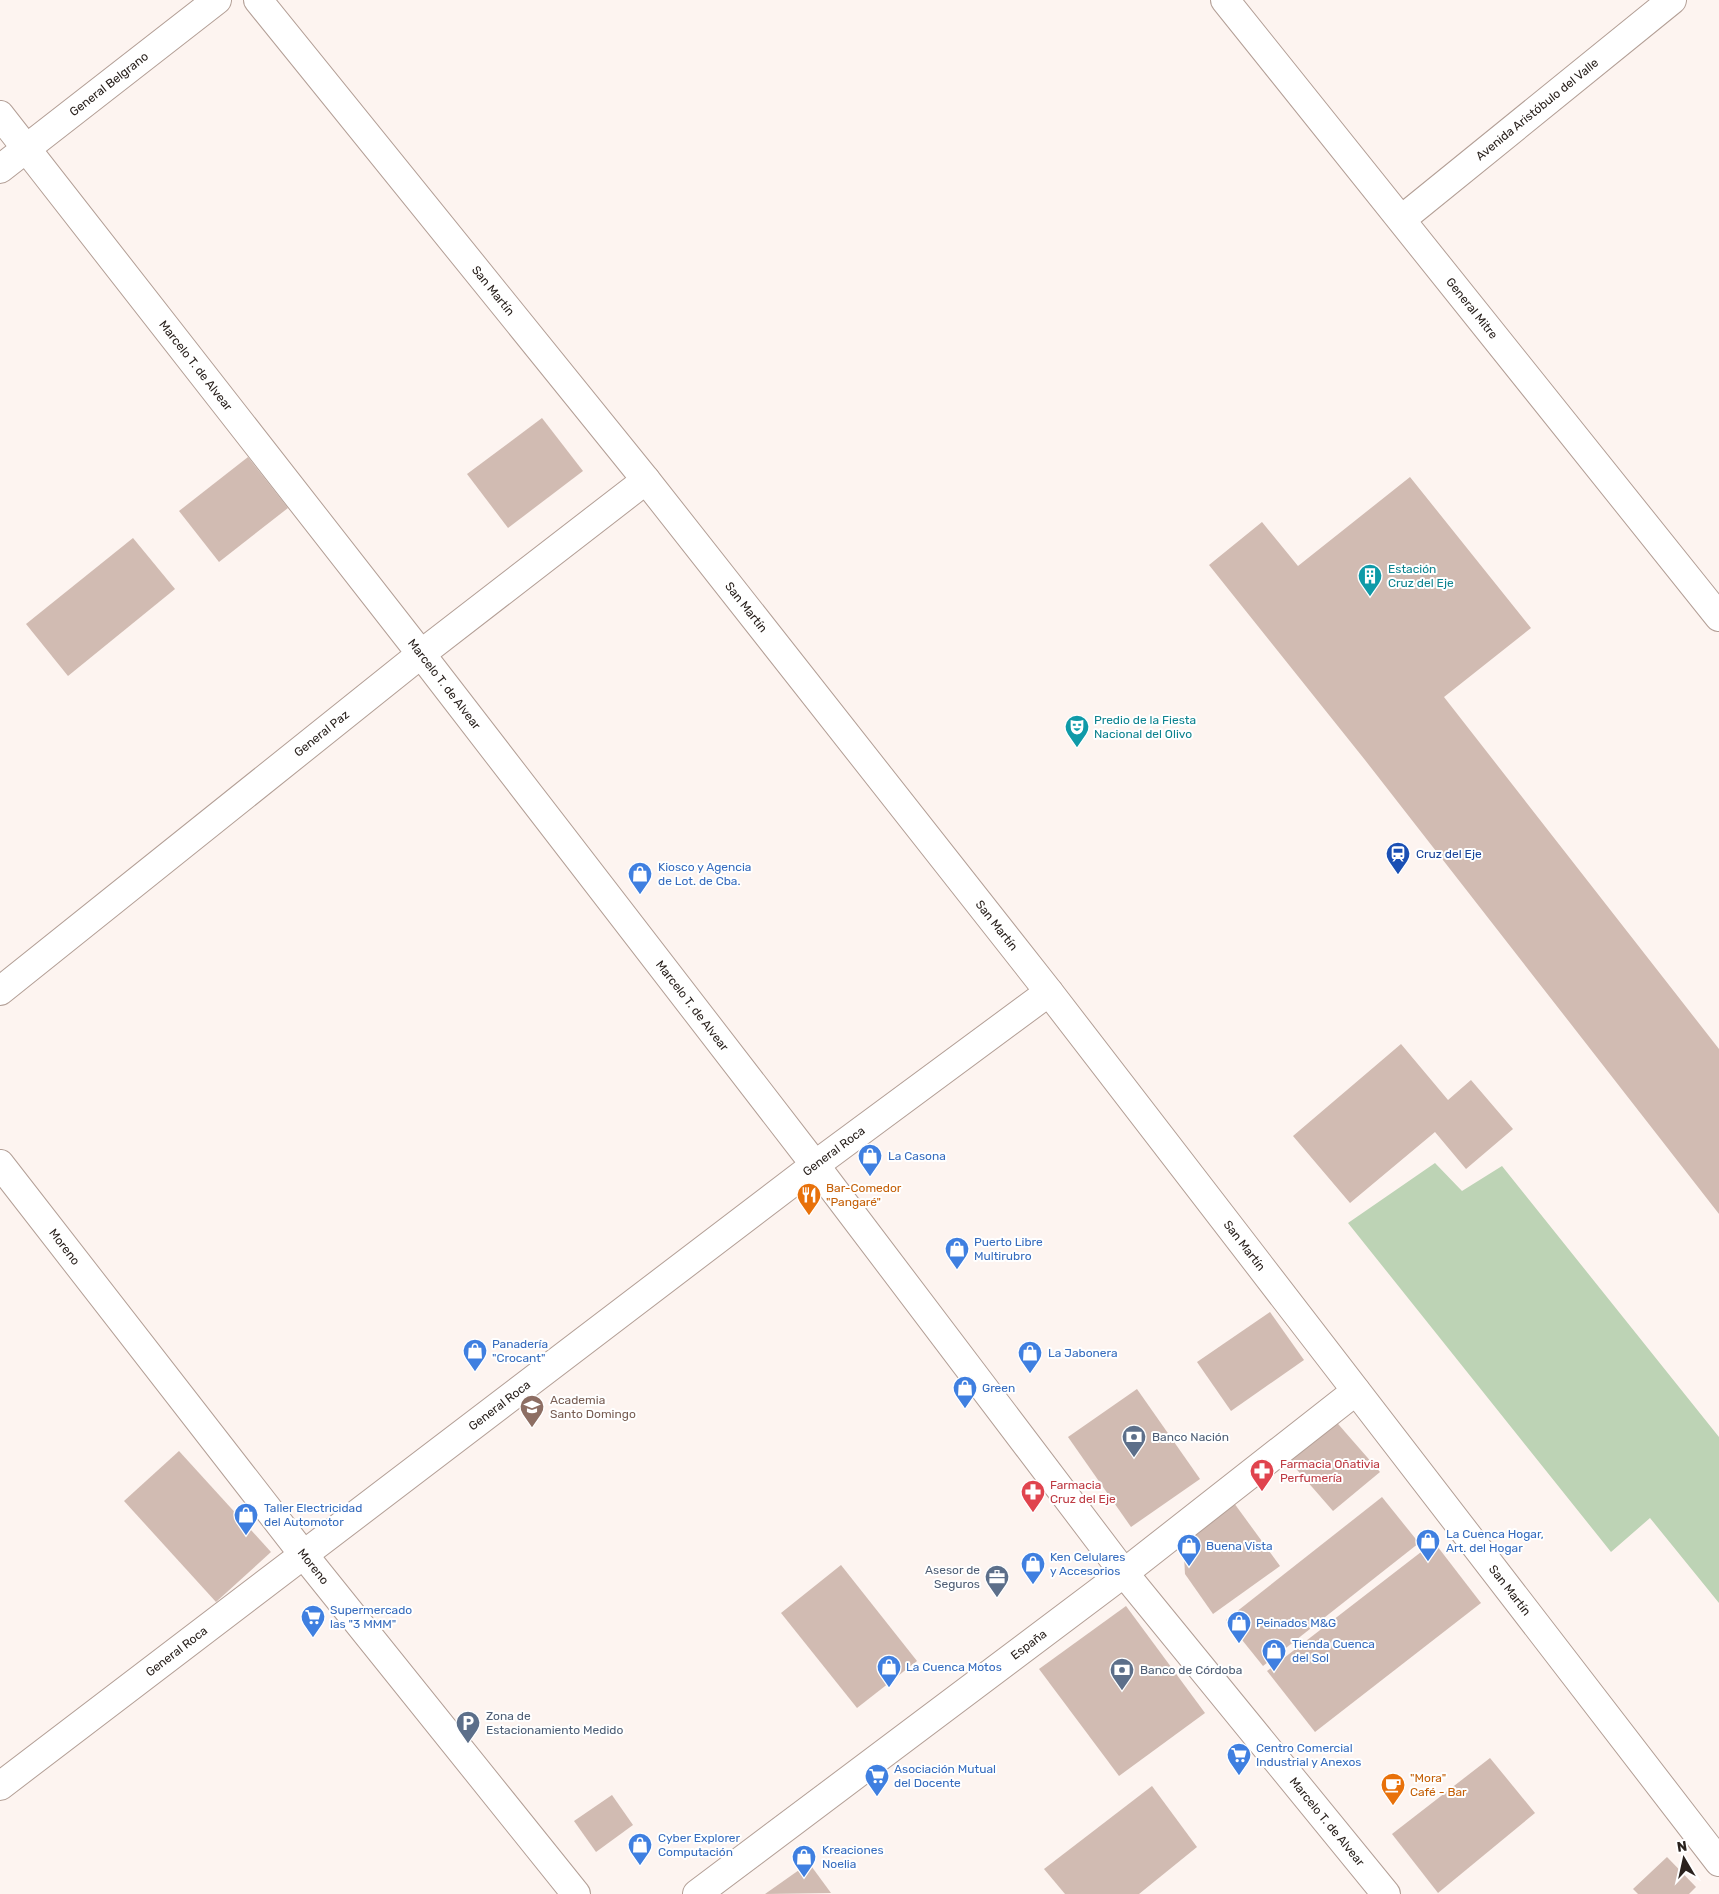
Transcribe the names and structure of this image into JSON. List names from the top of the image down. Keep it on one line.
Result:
{"streets":{"street":["General Belgrano","Avenida Aristóbulo del Valle","San Martín","General Mitre","Marcelo T. de Alvear","General Paz","General Roca","Moreno","España"]},"crossings":[["General Belgrano","Marcelo T. de Alvear"],["Avenida Aristóbulo del Valle","General Mitre"],["San Martín","General Paz"],["San Martín","General Roca"],["San Martín","España"],["Marcelo T. de Alvear","General Paz"],["Marcelo T. de Alvear","General Roca"],["Marcelo T. de Alvear","España"],["General Roca","Moreno"]],"places":{"building":["Estación Cruz del Eje"],"theatre":["Predio de la Fiesta Nacional del Olivo"],"station":["Cruz del Eje"],"shop":["Kiosco y Agencia de Lot. de Cba.","La Casona","Puerto Libre Multirubro","Panadería \"Crocant\"","La Jabonera","Green","Taller Electricidad del Automotor","La Cuenca Hogar, Art. del Hogar","Buena Vista","Ken Celulares y Accesorios","Peinados M&G","Tienda Cuenca del Sol","La Cuenca Motos","Cyber Explorer Computación","Kreaciones Noelia"],"restaurant":["Bar-Comedor \"Pangaré\""],"school or university":["Academia Santo Domingo"],"bank":["Banco Nación","Banco de Córdoba"],"pharmacy":["Farmacia Oñativia Perfumería","Farmacia Cruz del Eje"],"office":["Asesor de Seguros"],"supermarket":["Supermercado las \"3 MMM\"","Centro Comercial Industrial y Anexos","Asociación Mutual del Docente"],"parking":["Zona de Estacionamiento Medido"],"cafe":["\"Mora\" Café - Bar"]},"north":"top"}
